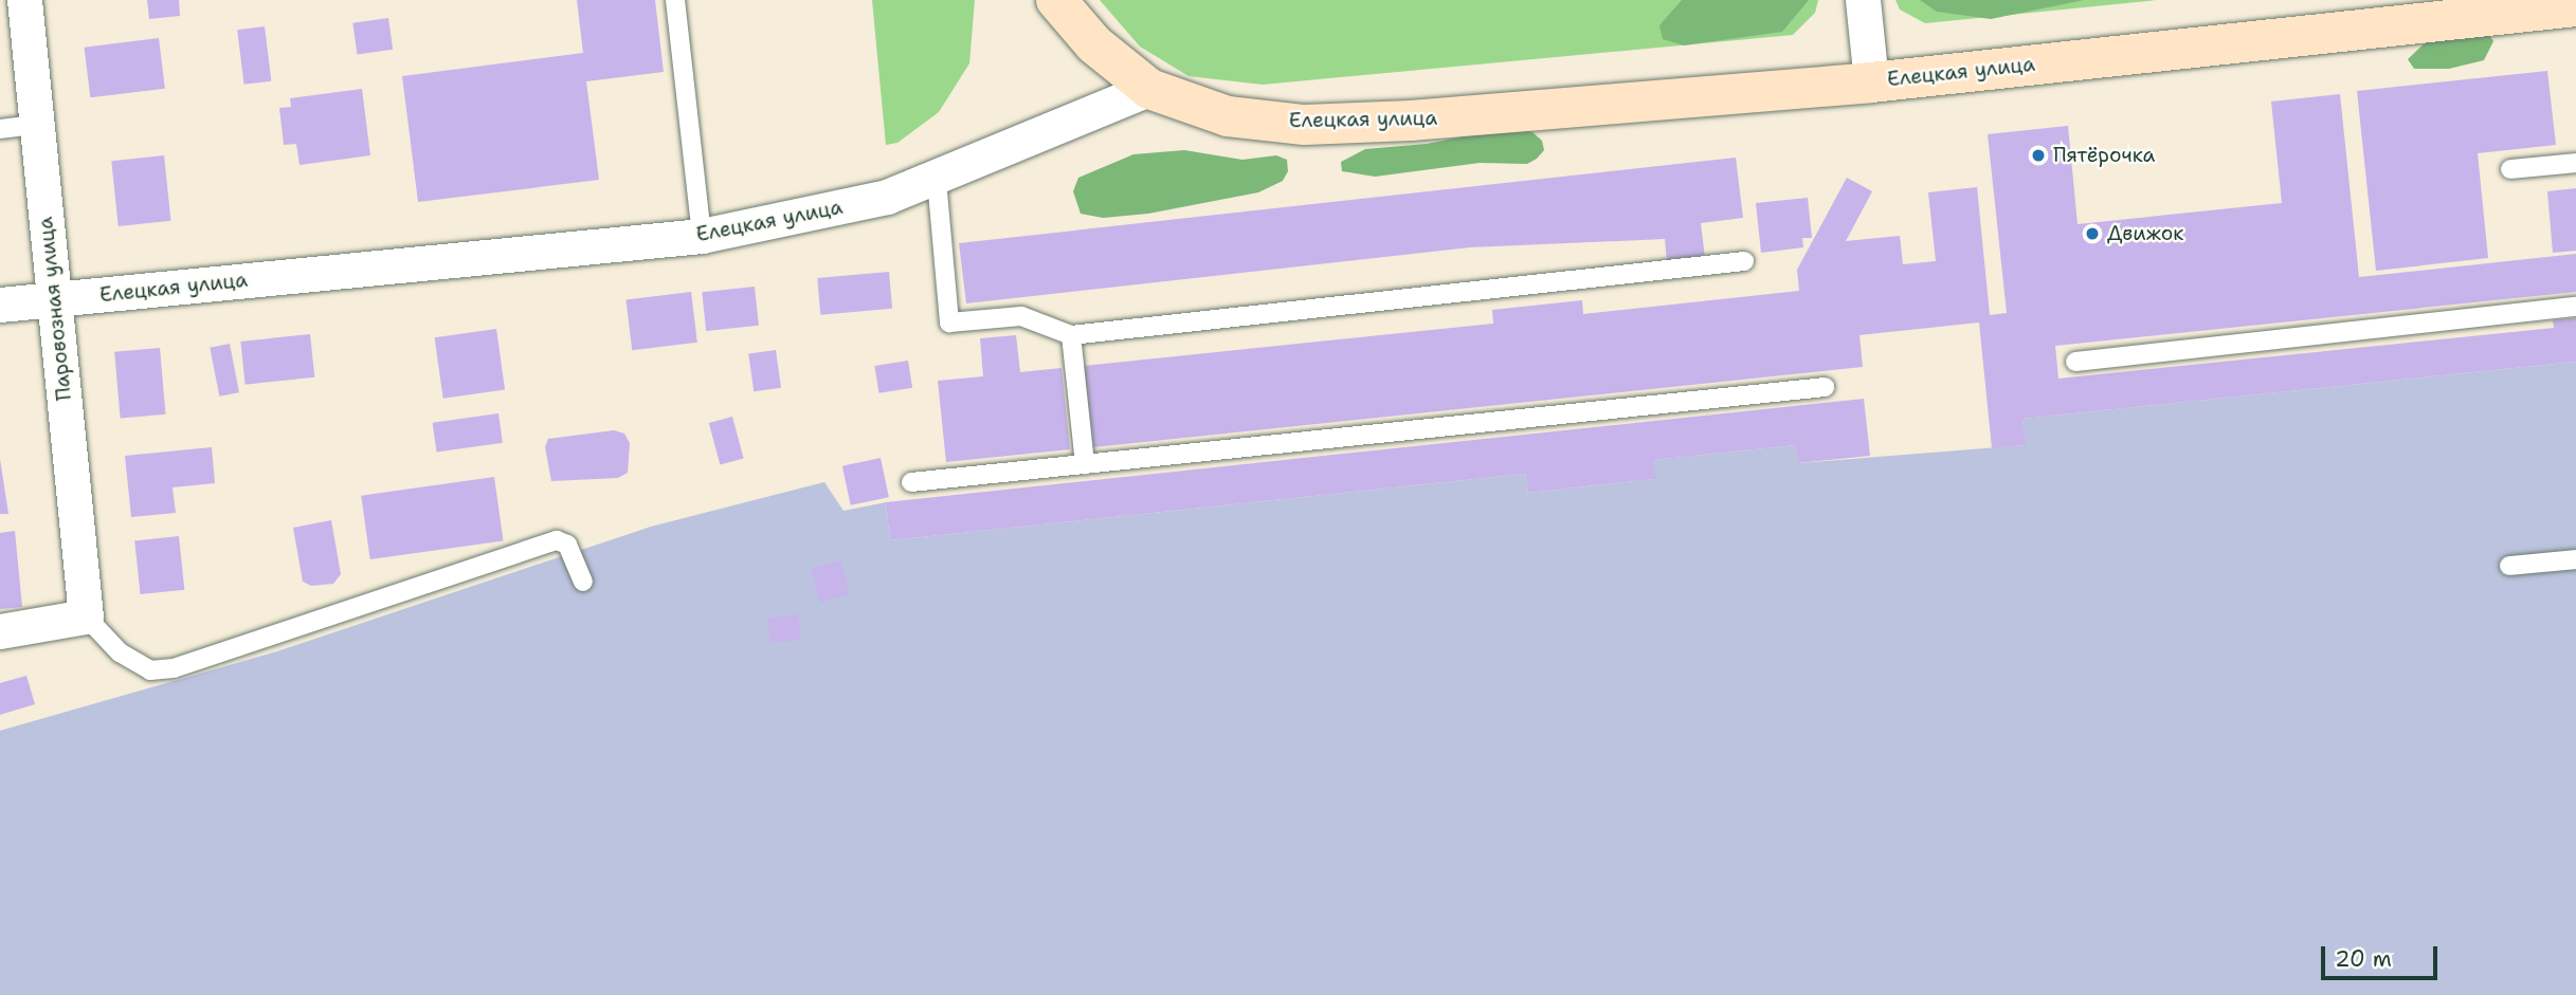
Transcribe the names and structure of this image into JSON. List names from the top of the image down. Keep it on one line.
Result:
{"streets":{"main road":["Елецкая улица"],"street":["Паровозная улица"]},"crossings":[["Елецкая улица","Паровозная улица"]],"places":["Пятёрочка","Движок"],"scale_bar":"20 m"}
